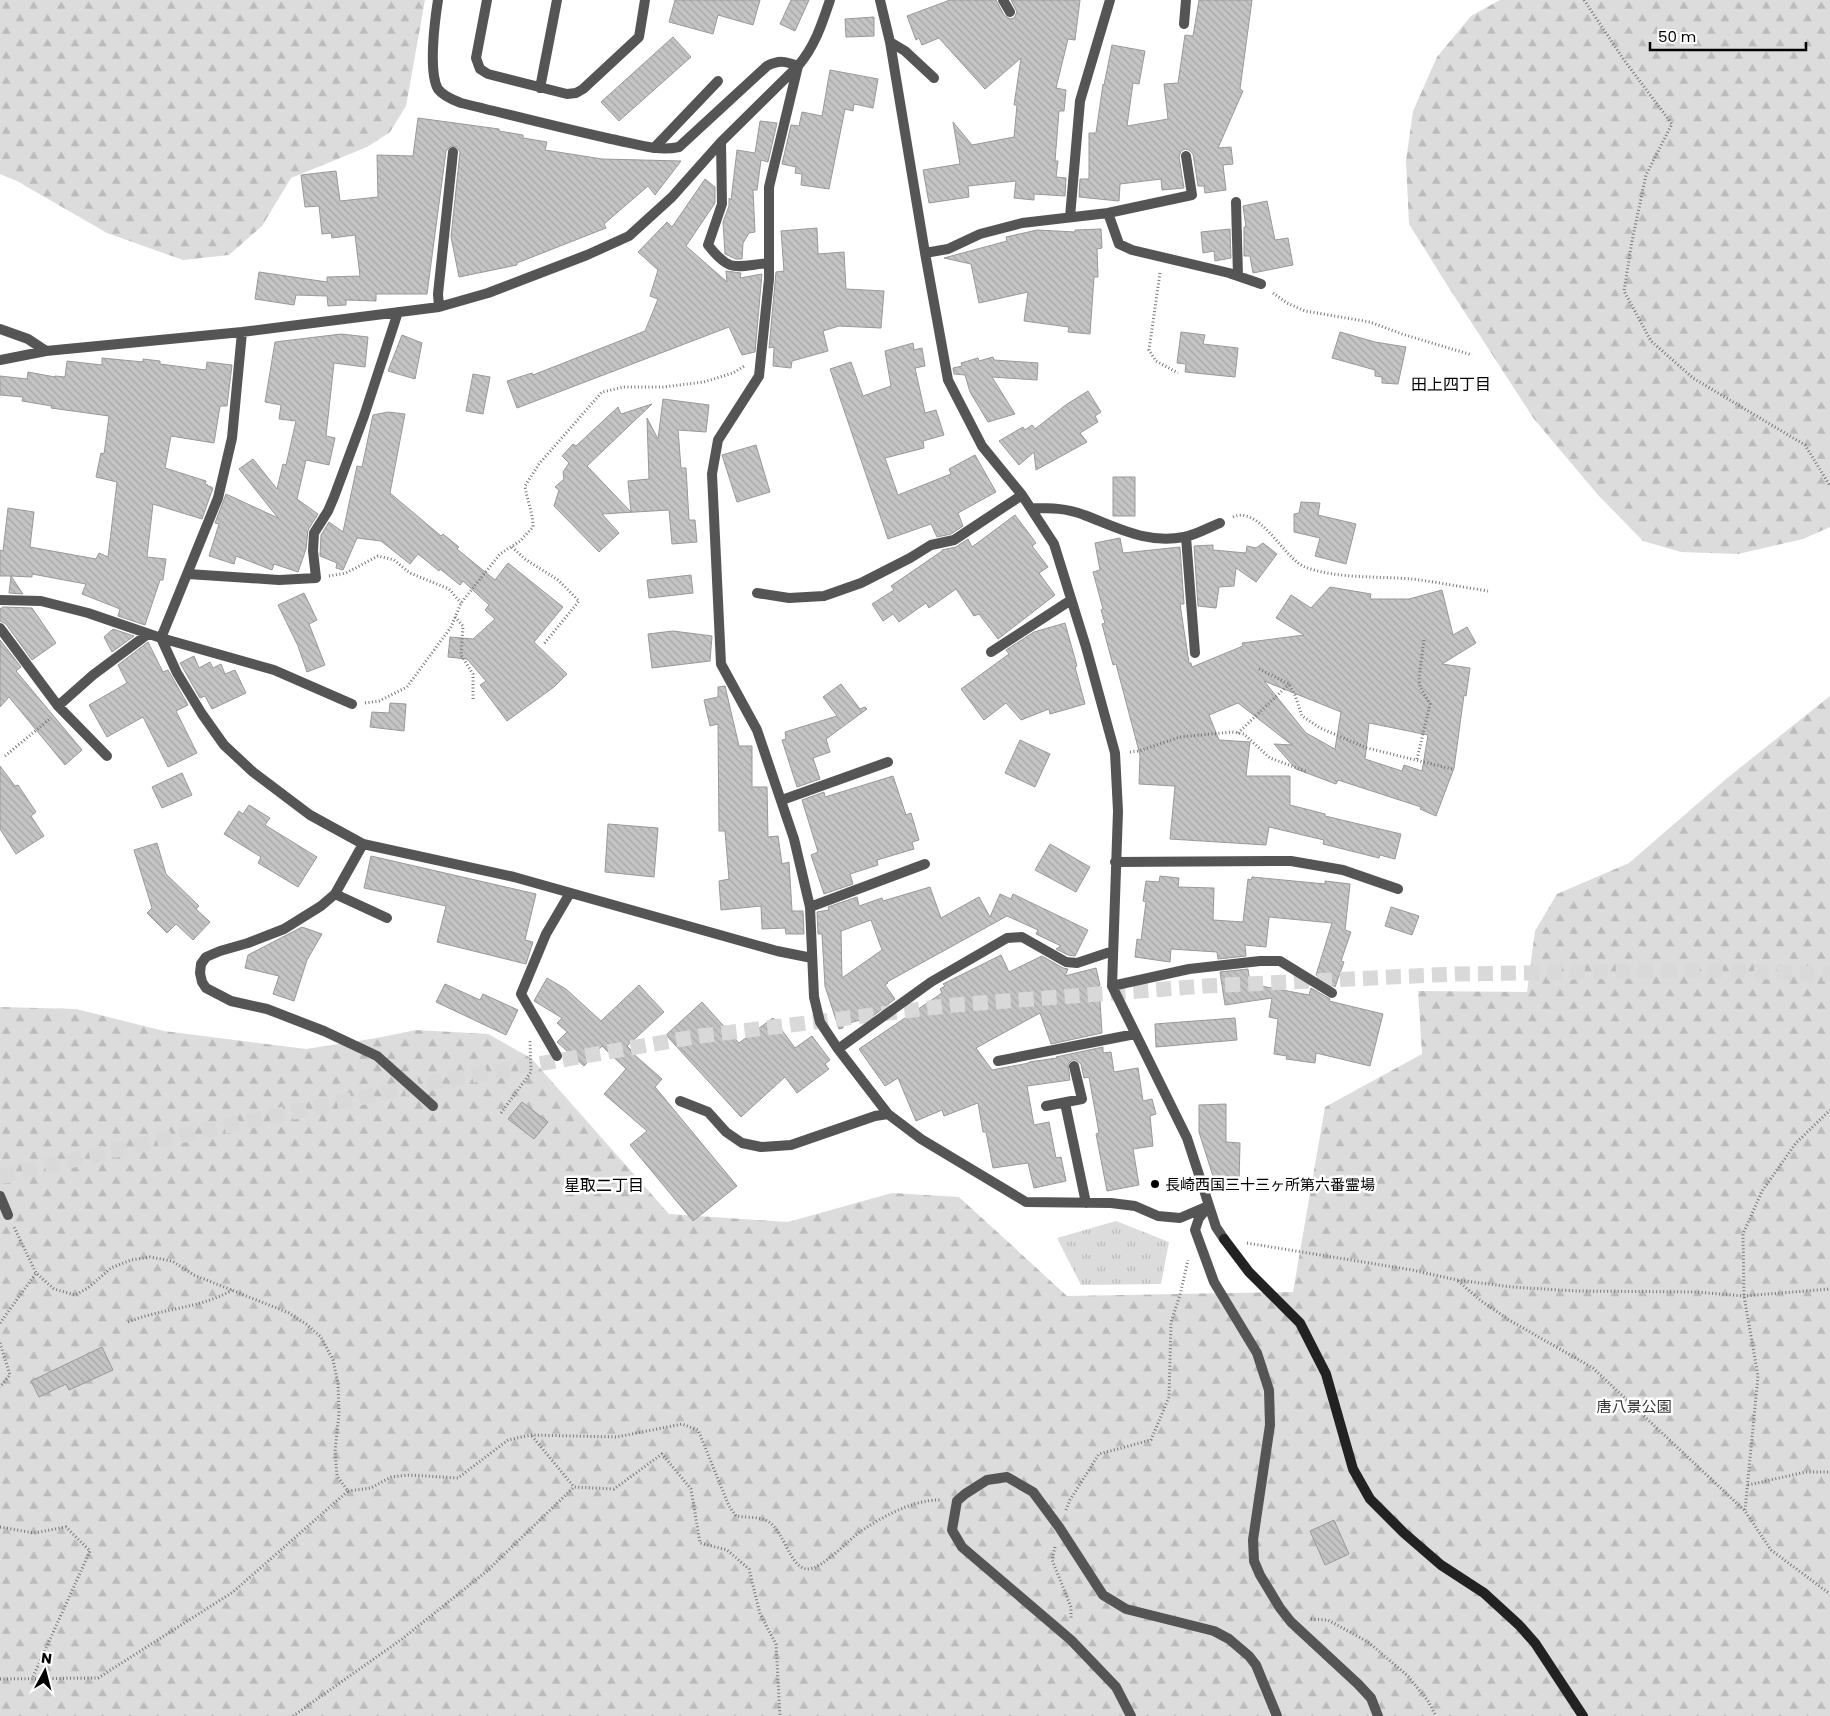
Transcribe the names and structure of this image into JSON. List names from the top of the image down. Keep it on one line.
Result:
{"districts":["田上四丁目","星取二丁目"],"parks":["唐八景公園"],"places":["長崎西国三十三ヶ所第六番霊場"],"scale_bar":"50 m","north":"top"}
